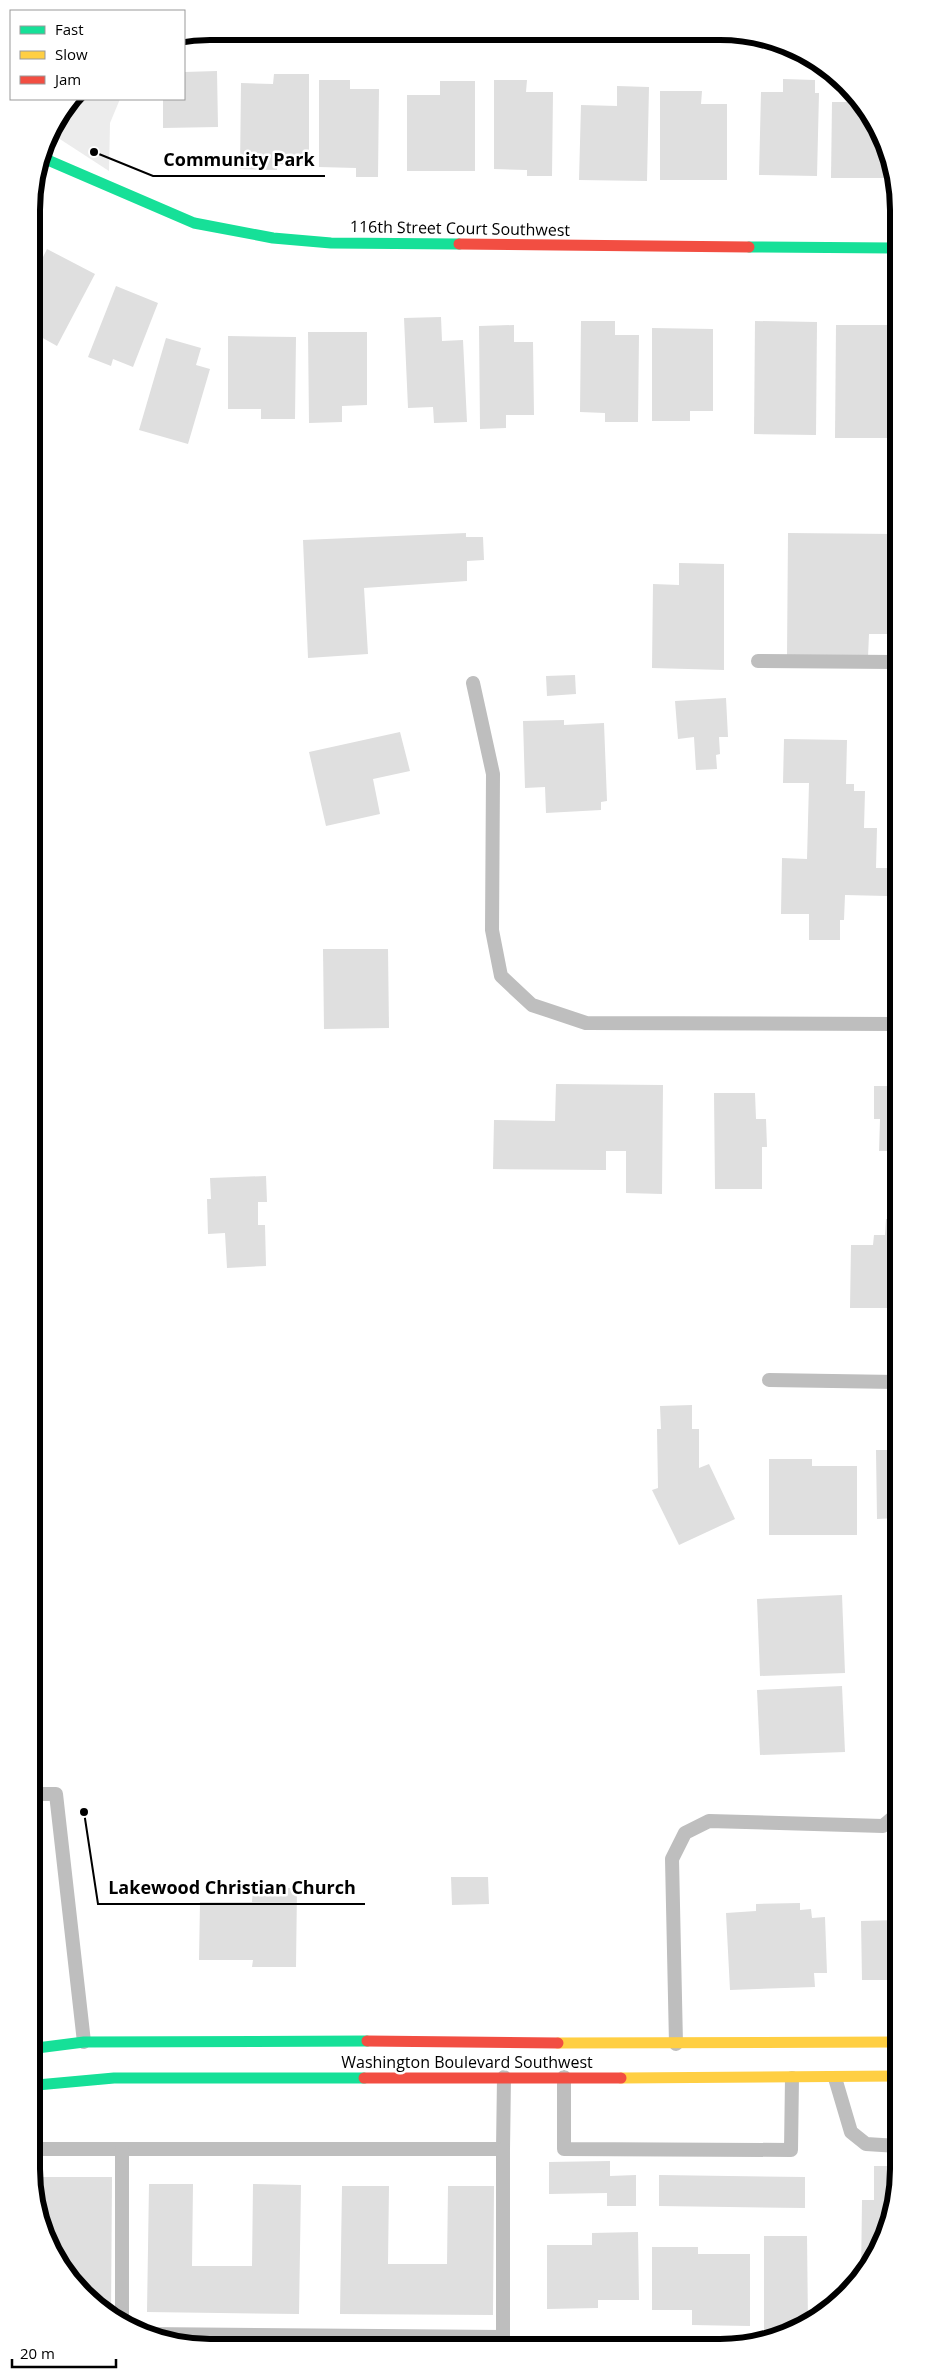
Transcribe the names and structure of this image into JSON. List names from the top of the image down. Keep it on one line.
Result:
{"streets":{"main road":["116th Street Court Southwest","Washington Boulevard Southwest"]},"places":["Community Park","Lakewood Christian Church"],"legend":["Fast","Slow","Jam"],"scale_bar":"20 m"}
